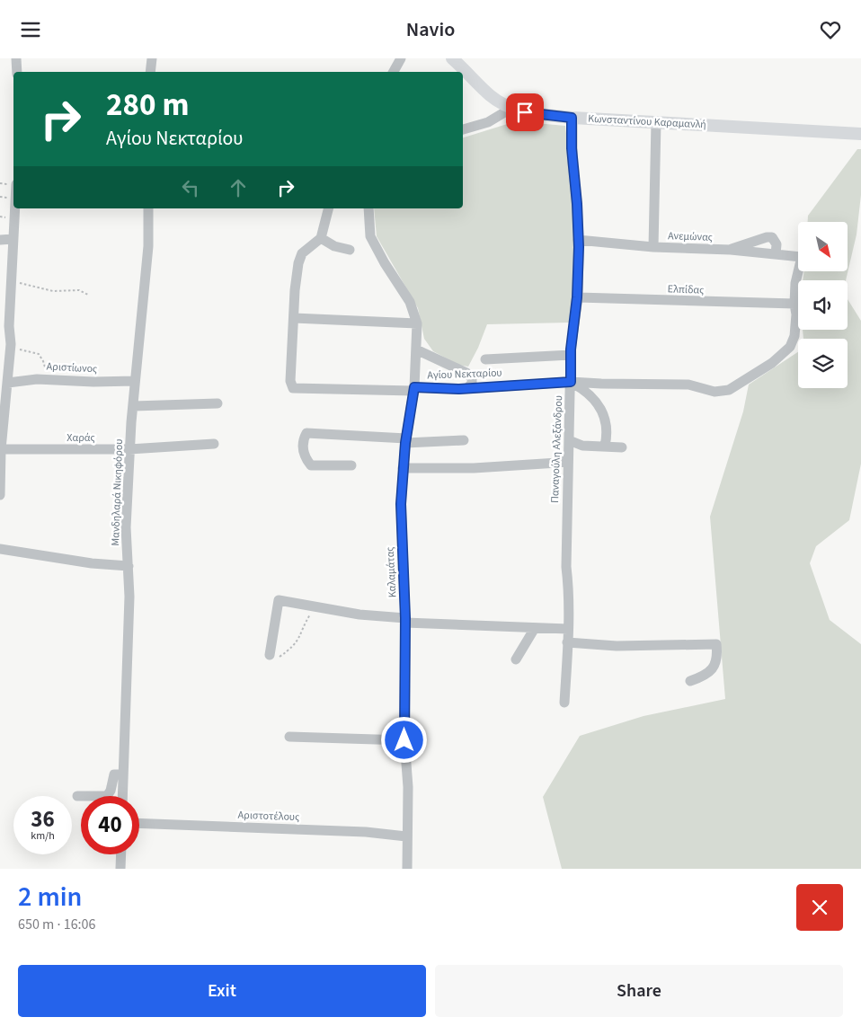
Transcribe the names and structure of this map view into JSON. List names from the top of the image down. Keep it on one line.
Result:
{"streets":{"main road":["Κωνσταντίνου Καραμανλή"],"street":["Ανεμώνας","Ελπίδας","Αριστίωνος","Αγίου Νεκταρίου","Χαράς","Παναγούλη Αλεξάνδρου","Μανδηλαρά Νικηφόρου","Καλαμάτας","Αριστοτέλους"]},"crossings":[["Κωνσταντίνου Καραμανλή","Παναγούλη Αλεξάνδρου"],["Ανεμώνας","Παναγούλη Αλεξάνδρου"],["Ελπίδας","Αγίου Νεκταρίου"],["Ελπίδας","Παναγούλη Αλεξάνδρου"],["Αριστίωνος","Μανδηλαρά Νικηφόρου"],["Αγίου Νεκταρίου","Παναγούλη Αλεξάνδρου"],["Αγίου Νεκταρίου","Καλαμάτας"],["Χαράς","Μανδηλαρά Νικηφόρου"],["Καλαμάτας","Αριστοτέλους"]],"north":"bottom right","page":{"header":"Navio","turn":["280 m","Αγίου Νεκταρίου"],"speed":"36 km/h","limit":"40","heading":["2 min","650 m · 16:06"],"buttons":["Exit","Share"]}}
